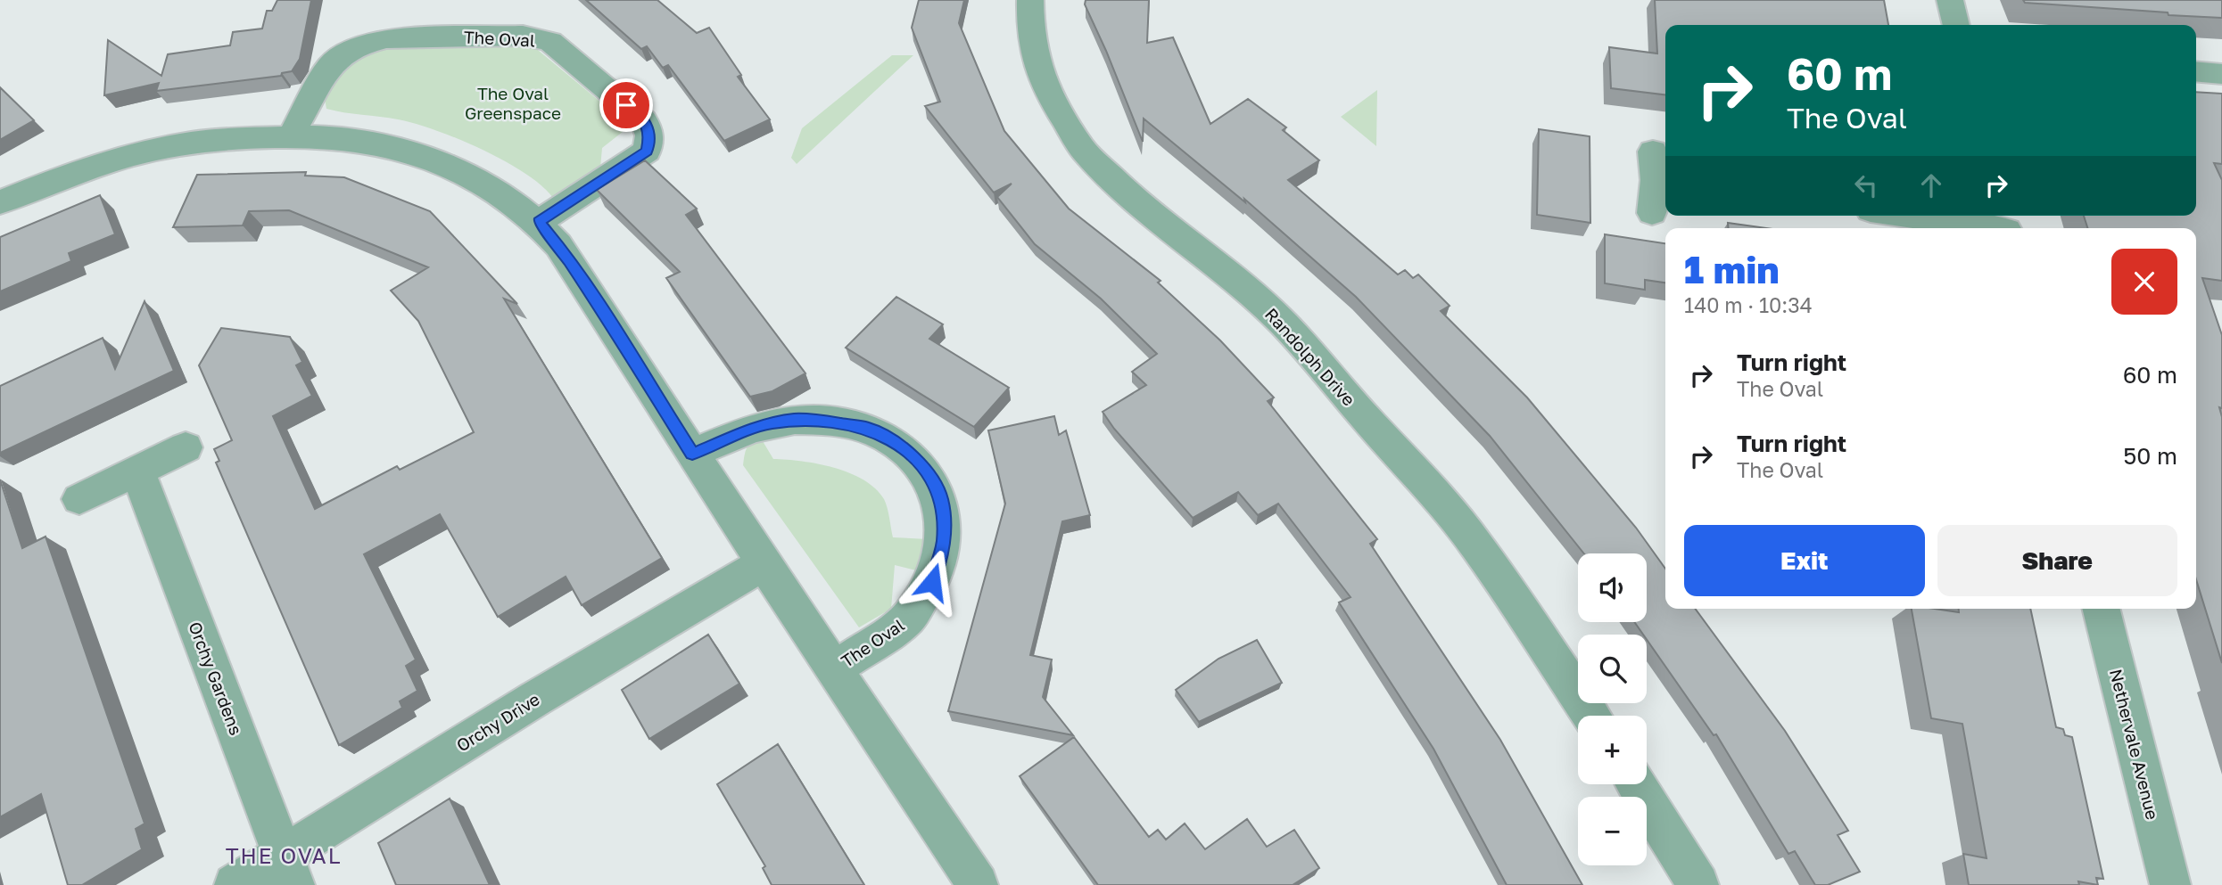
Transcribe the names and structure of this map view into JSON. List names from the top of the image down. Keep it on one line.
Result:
{"streets":{"street":["The Oval","Randolph Drive","Orchy Gardens","Orchy Drive","Nethervale Avenue"]},"crossings":[["The Oval","Orchy Drive"],["Orchy Gardens","Orchy Drive"]],"districts":["THE OVAL"],"parks":["The Oval Greenspace"],"page":{"turn":["60 m","The Oval"],"heading":["1 min","140 m · 10:34"],"list":[{"name":"Turn right","note":"The Oval","value":"60 m"},{"name":"Turn right","note":"The Oval","value":"50 m"}],"buttons":["Exit","Share"],"map_buttons":["+","−"]}}
